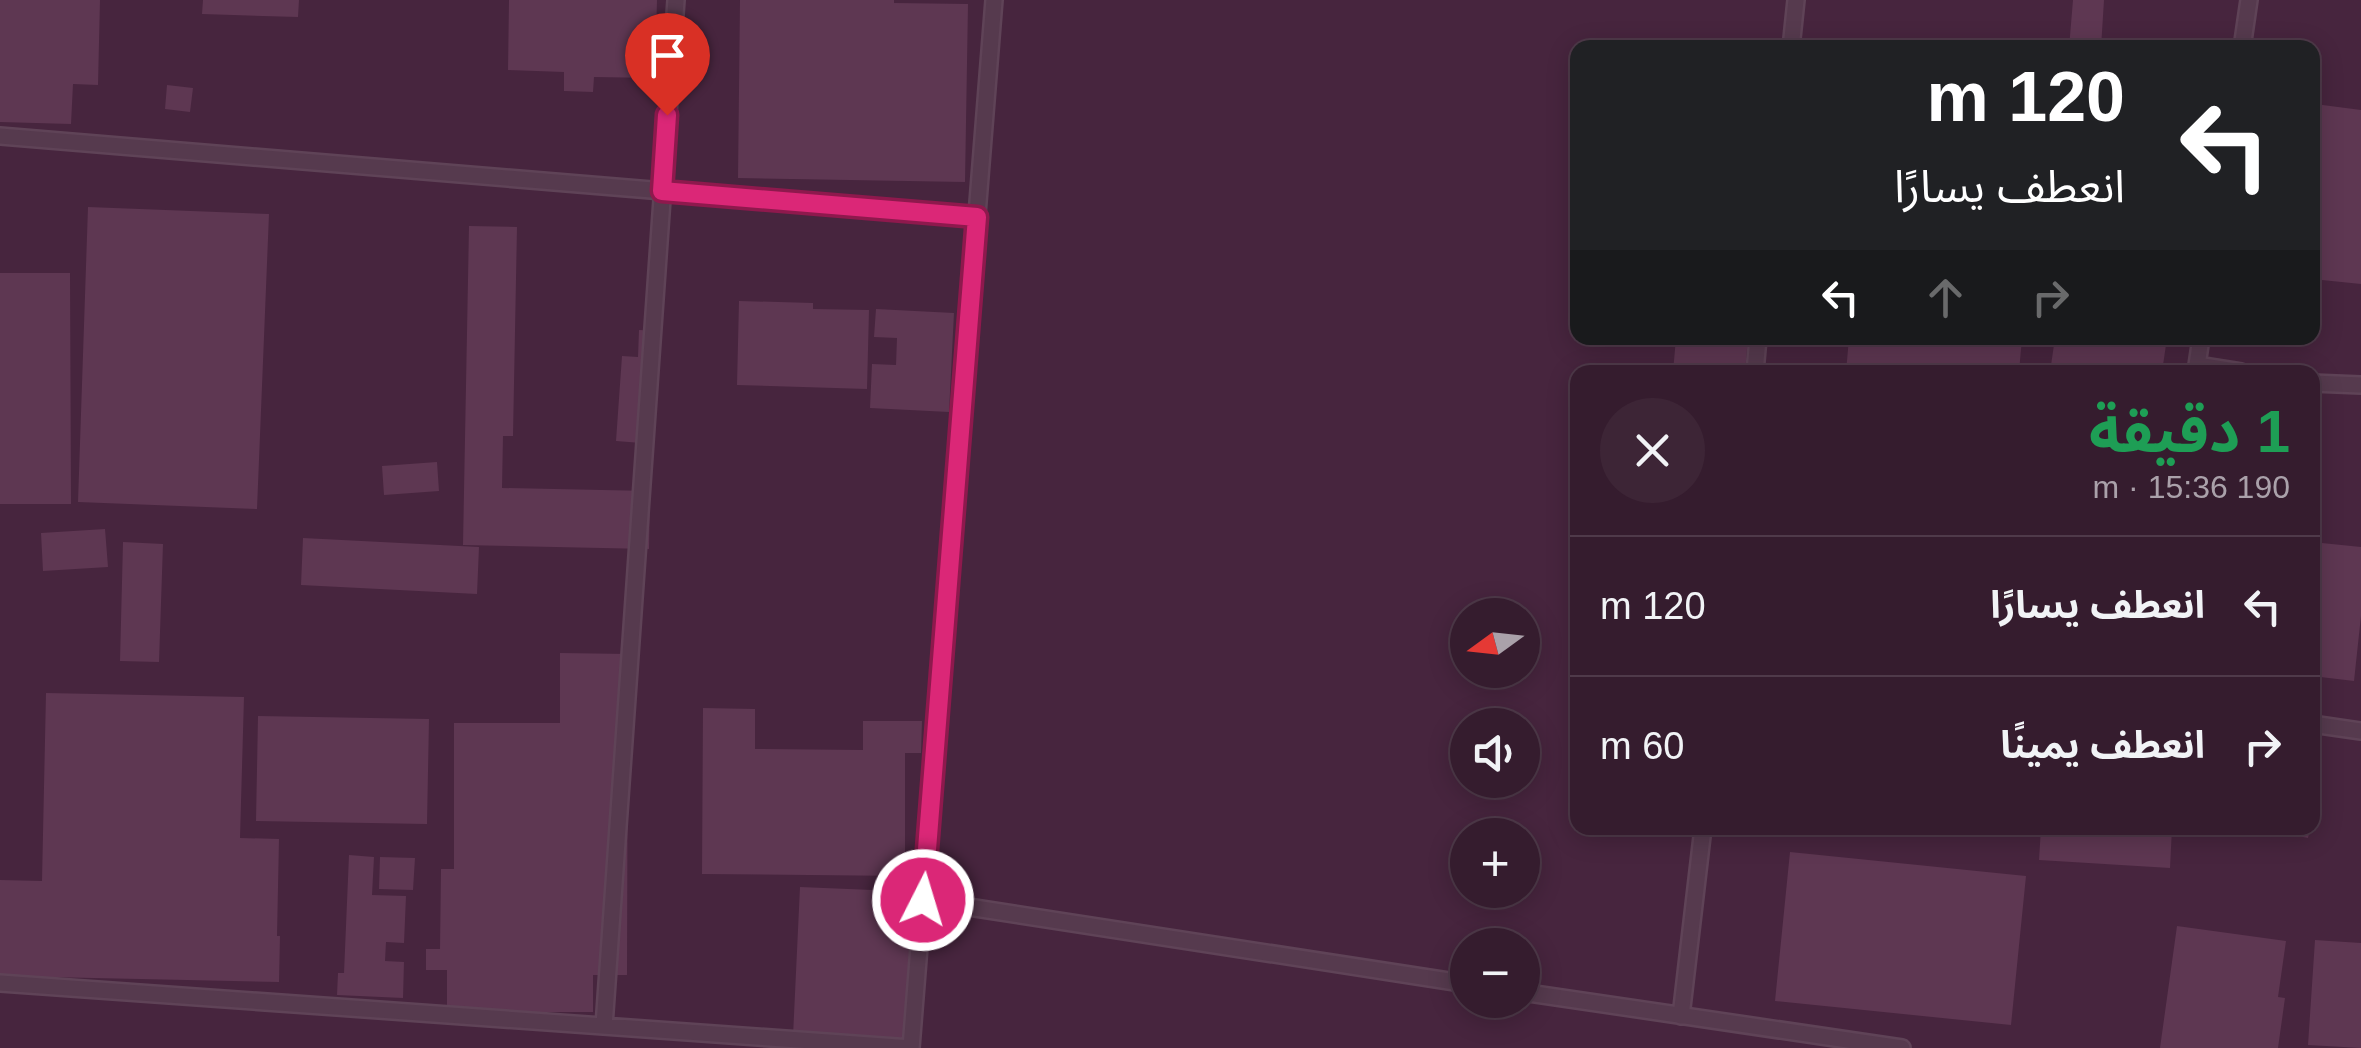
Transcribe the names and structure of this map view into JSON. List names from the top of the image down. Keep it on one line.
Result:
{"north":"left","page":{"turn":["120 m","انعطف يسارًا"],"heading":["1 دقيقة","190 m · 15:36"],"list":[{"name":"انعطف يسارًا","value":"120 m"},{"name":"انعطف يمينًا","value":"60 m"}],"map_buttons":["+","−"]}}
